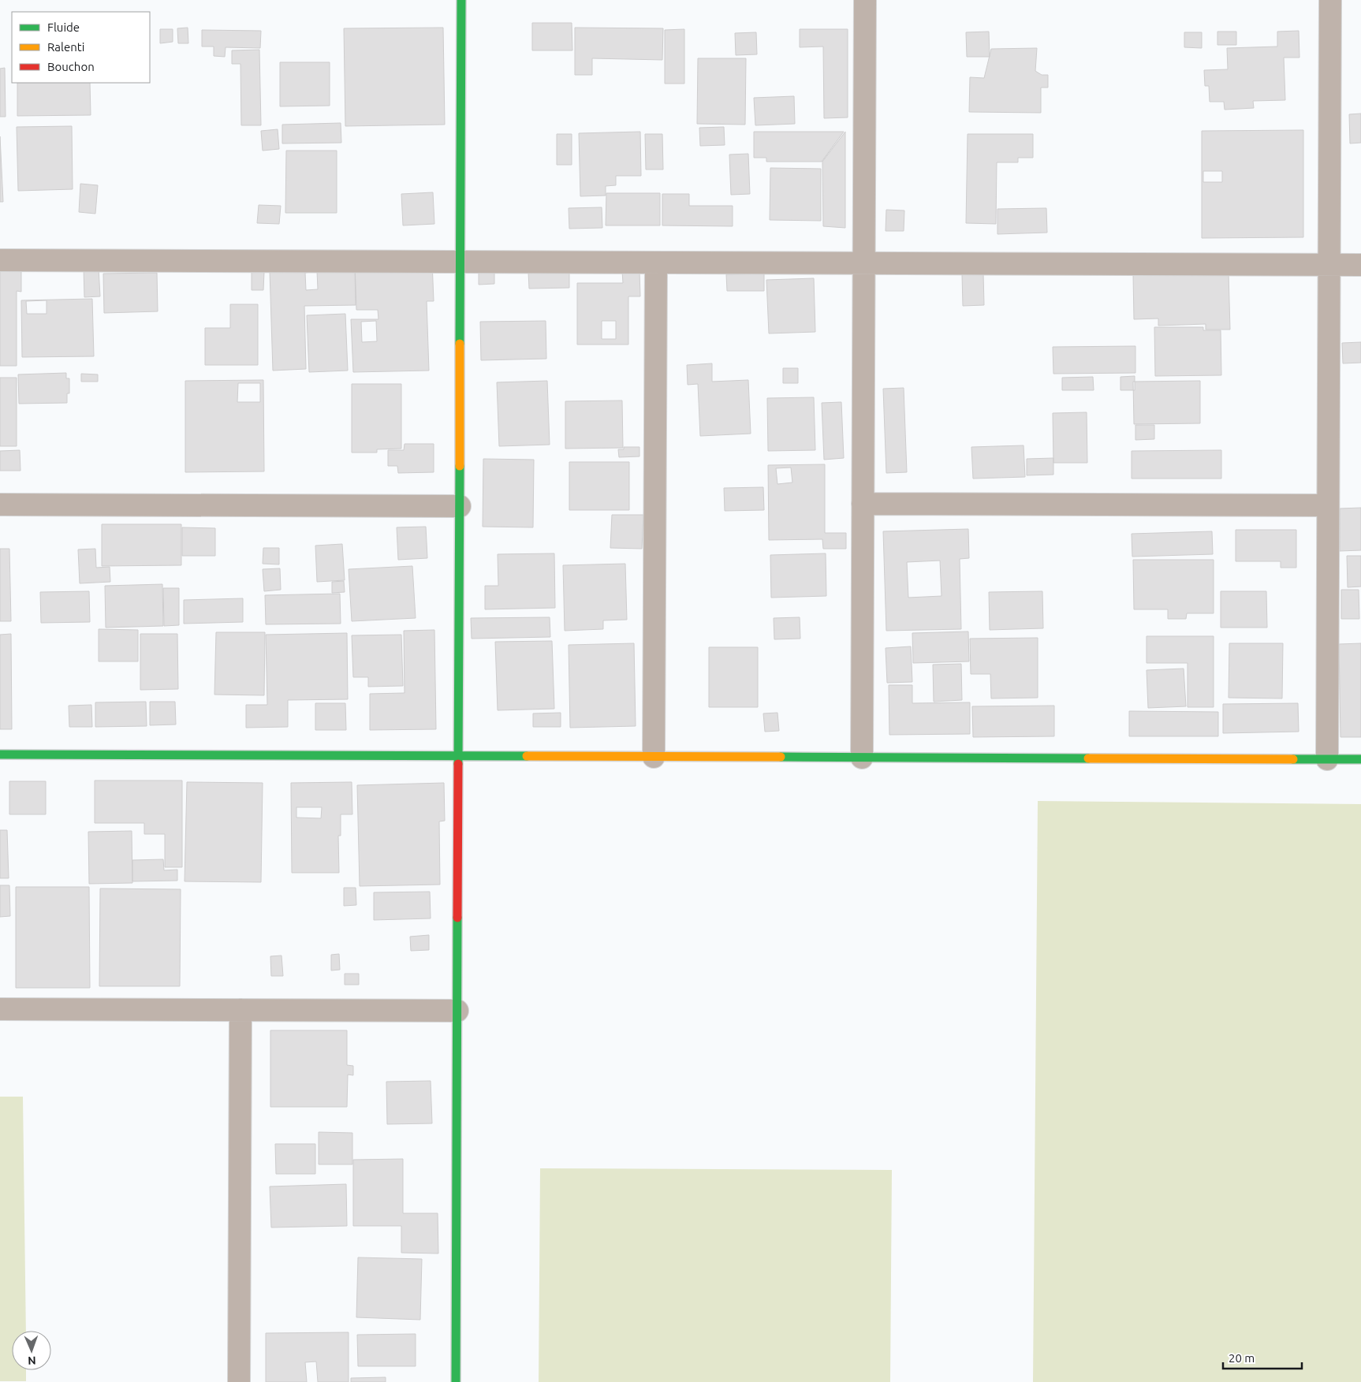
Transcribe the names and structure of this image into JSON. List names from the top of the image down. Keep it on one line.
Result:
{"legend":["Fluide","Ralenti","Bouchon"],"scale_bar":"20 m","north":"bottom"}
